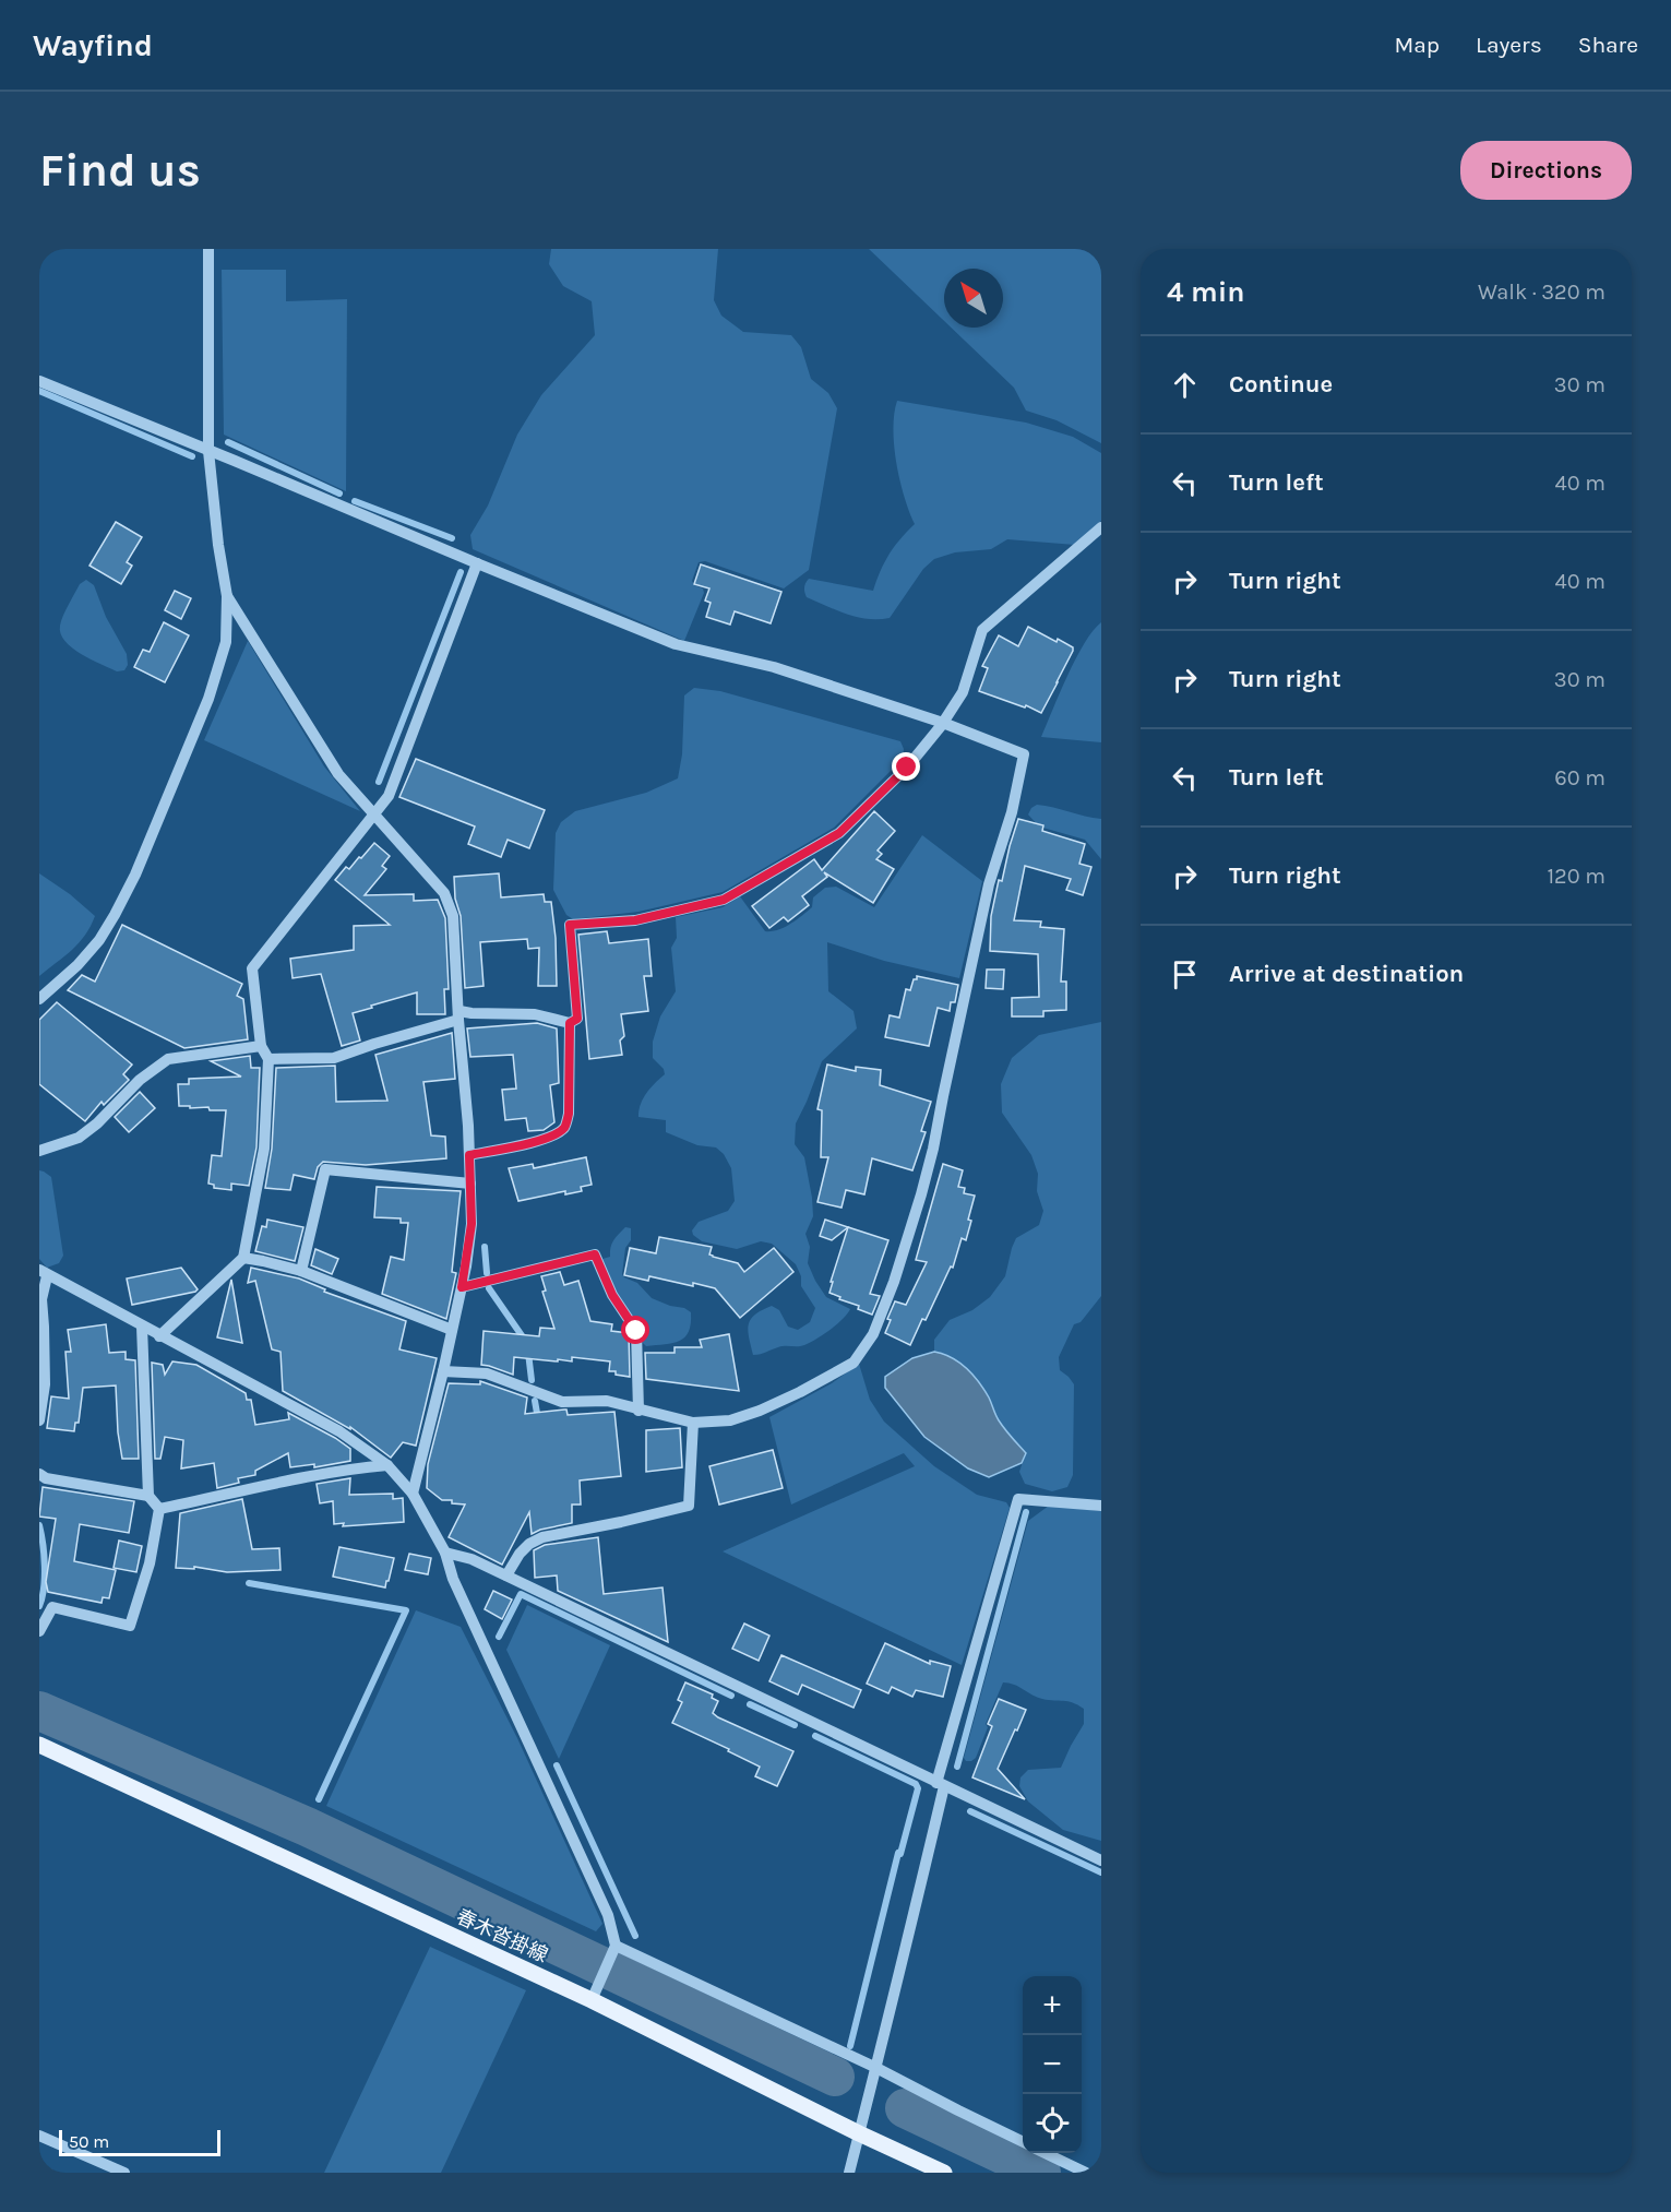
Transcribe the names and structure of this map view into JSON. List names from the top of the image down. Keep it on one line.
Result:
{"streets":{"main road":["春木沓掛線"]},"scale_bar":"50 m","north":"top left","page":{"header":"Wayfind","nav":["Map","Layers","Share"],"buttons":"Directions","title":"Find us","heading":["4 min","Walk · 320 m"],"list":[["Continue","30 m"],["Turn left","40 m"],["Turn right","40 m"],["Turn right","30 m"],["Turn left","60 m"],["Turn right","120 m"],"Arrive at destination"],"map_buttons":["+","−"],"scale":"50 m"}}
